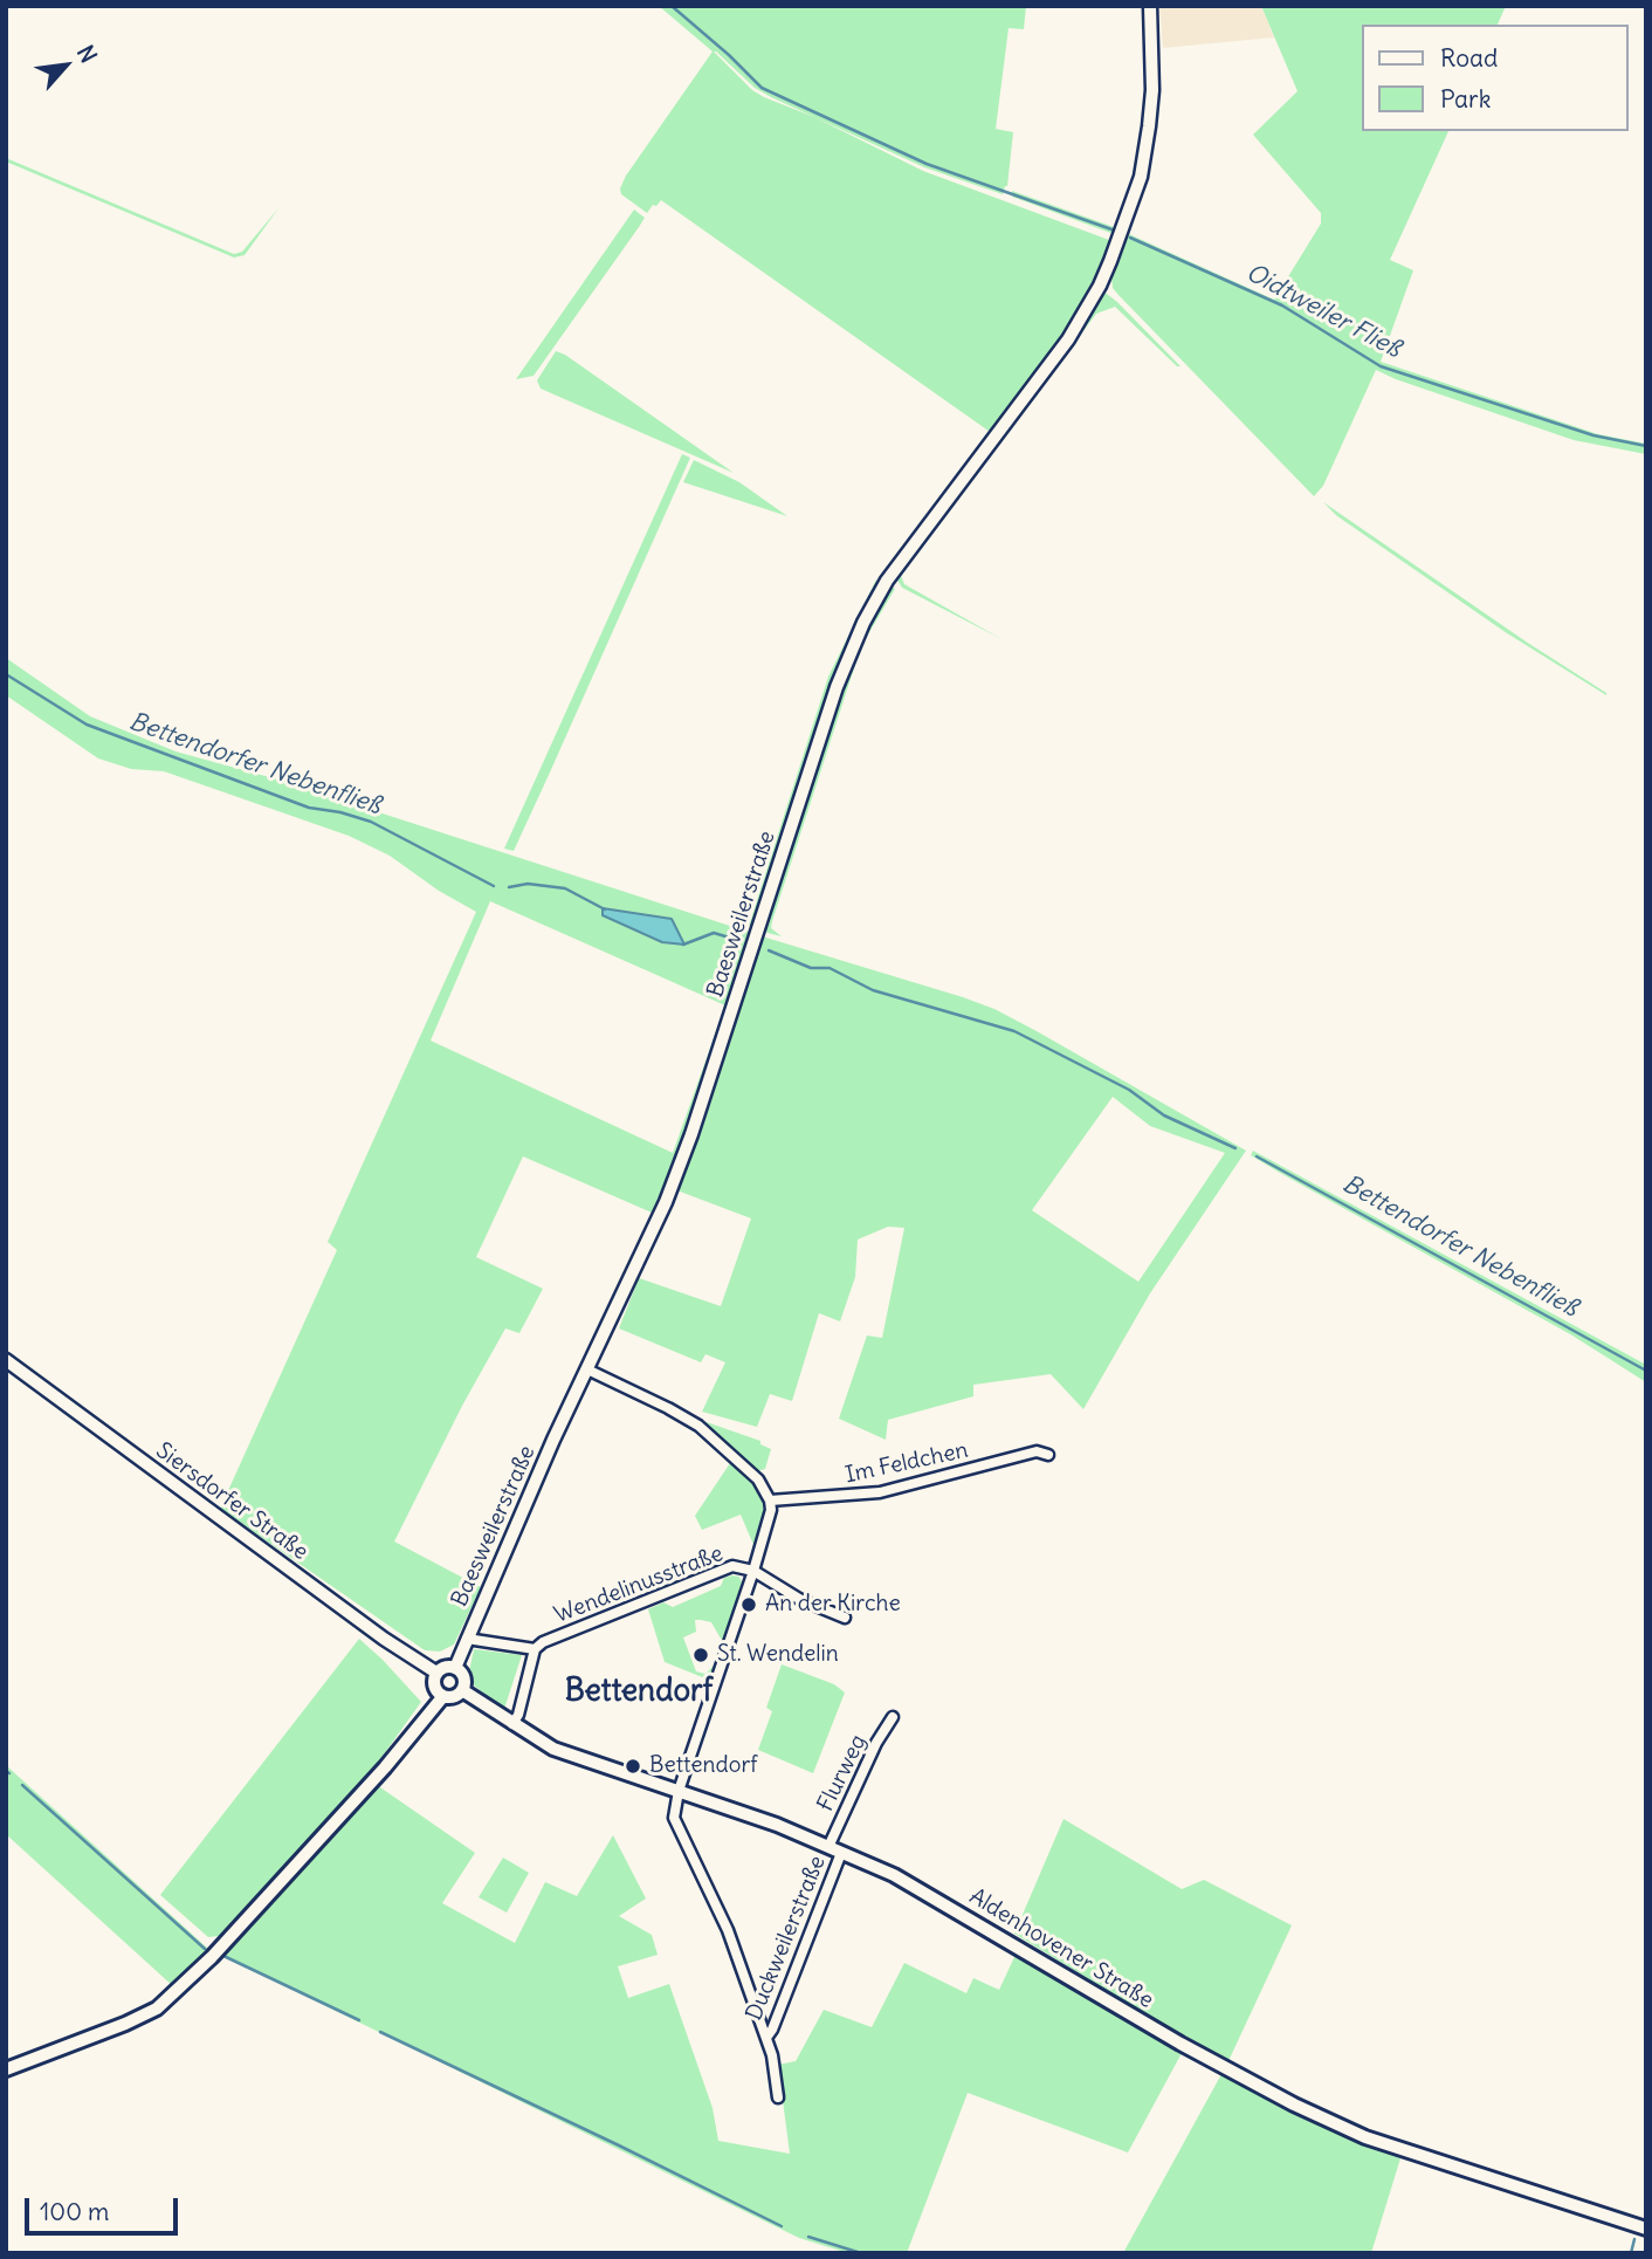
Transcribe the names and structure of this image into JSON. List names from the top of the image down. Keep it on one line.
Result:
{"streets":{"main road":["Aldenhovener Straße"],"street":["Baesweilerstraße","Im Feldchen","Siersdorfer Straße","Wendelinusstraße","Flurweg","Duckweilerstraße"]},"crossings":[["Baesweilerstraße","Siersdorfer Straße"],["Baesweilerstraße","Wendelinusstraße"],["Baesweilerstraße","Aldenhovener Straße"],["Siersdorfer Straße","Aldenhovener Straße"],["Flurweg","Duckweilerstraße"],["Flurweg","Aldenhovener Straße"],["Duckweilerstraße","Aldenhovener Straße"]],"districts":["Bettendorf"],"water":["Oidtweiler Fließ","Bettendorfer Nebenfließ"],"places":["An der Kirche","St. Wendelin","Bettendorf"],"legend":["Road","Park"],"scale_bar":"100 m","north":"top right"}
